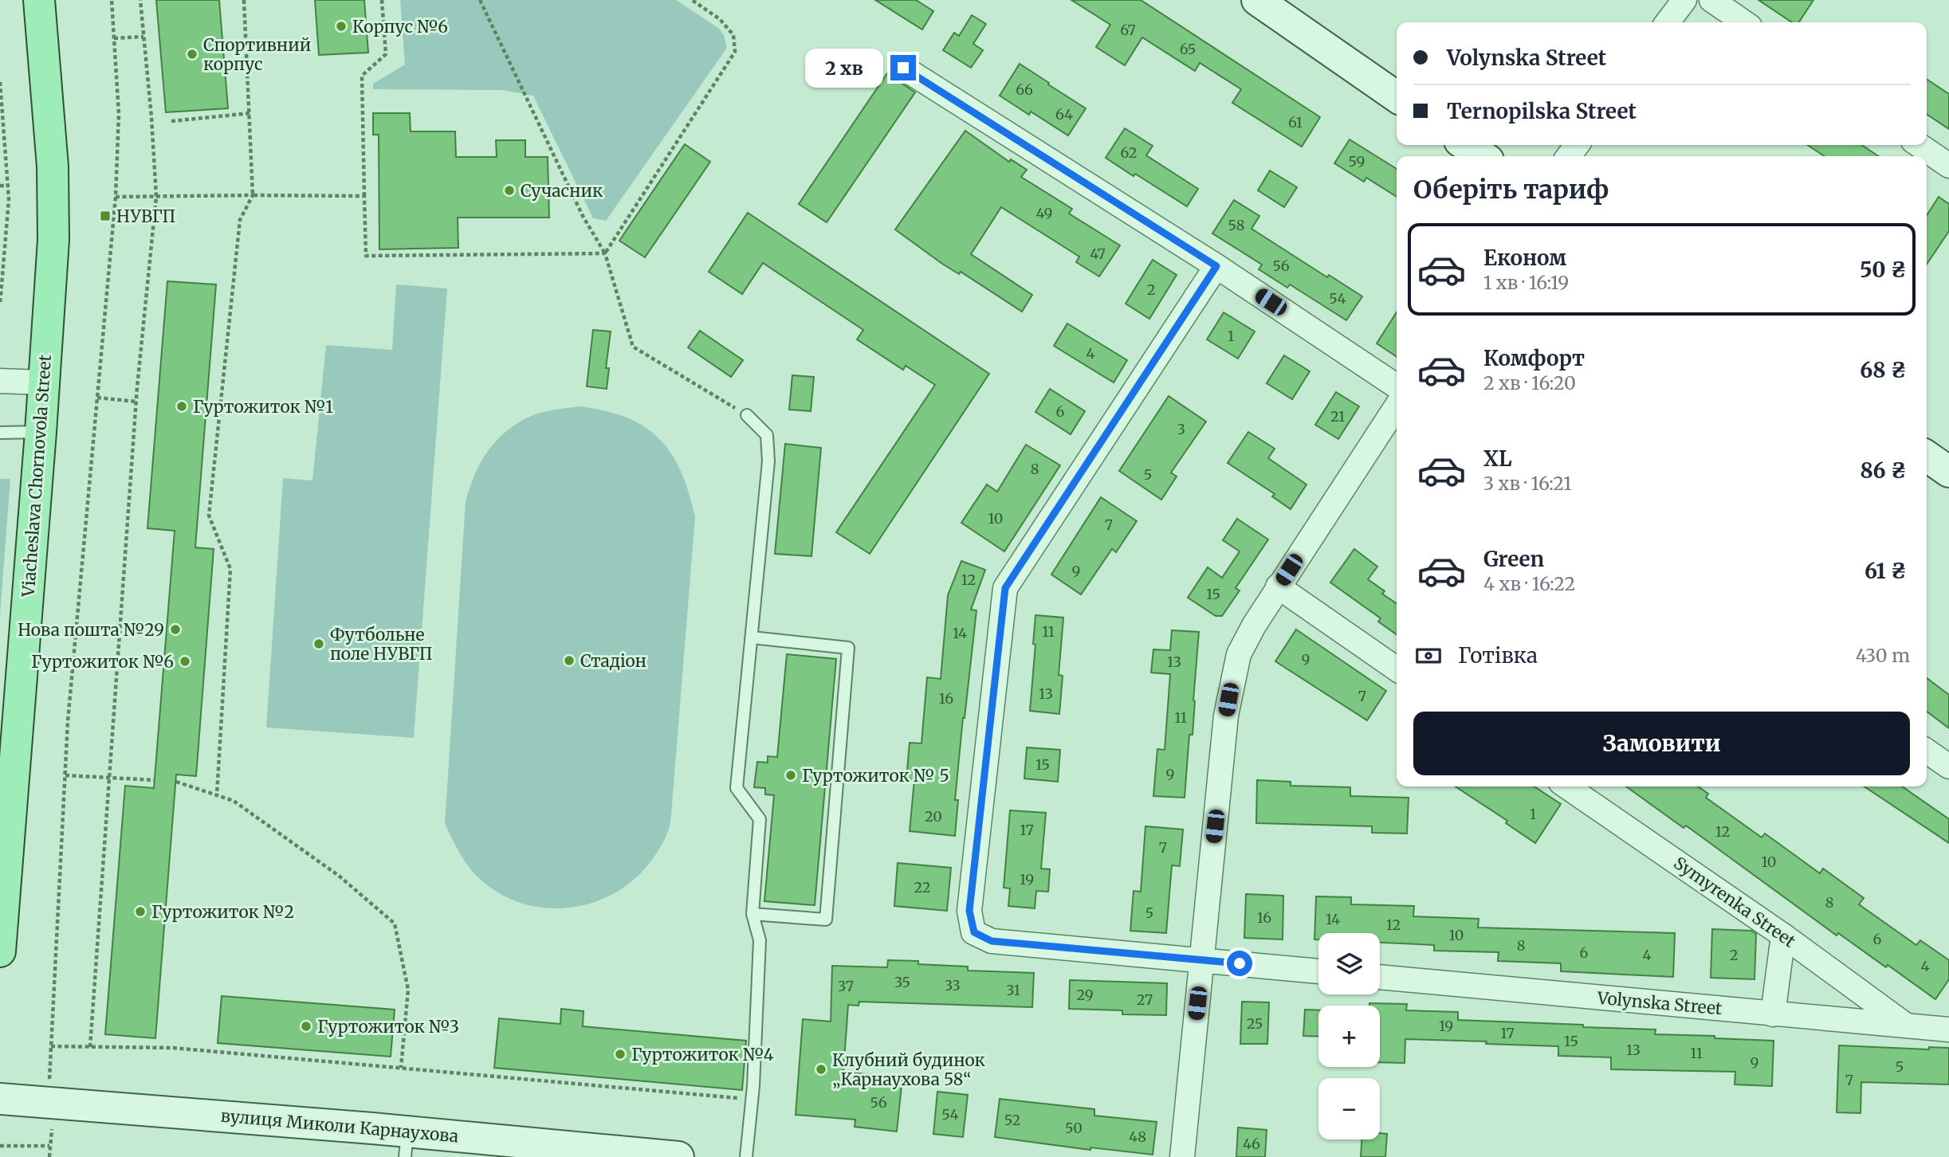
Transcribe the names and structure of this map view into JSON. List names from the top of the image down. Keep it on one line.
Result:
{"streets":{"main road":["Viacheslava Chornovola Street","вулиця Миколи Карнаухова"],"street":["Symyrenka Street","Volynska Street"]},"crossings":[["Symyrenka Street","Volynska Street"]],"places":{"other":["Корпус №6","Спортивний корпус","Сучасник","Гуртожиток №1","Нова пошта №29","Футбольне поле НУВГП","Стадіон","Гуртожиток №6","Гуртожиток № 5","Гуртожиток №2","Гуртожиток №3","Гуртожиток №4","Клубний будинок „Карнаухова 58“"],"transit":["НУВГП"]},"house_numbers":["67","65","66","64","61","62","59","49","58","47","56","2","54","1","4","6","21","3","8","5","10","7","9","12","15","11","14","9","13","13","7","16","11","15","9","1","20","17","12","7","10","19","22","8","5","16","14","12","10","6","8","6","4","2","4","35","33","37","31","29","27","25","19","17","15","13","11","9","5","7","56","54","52","50","48","46"],"page":{"banner":["Volynska Street","Ternopilska Street"],"bubble":"2 хв","heading":"Оберіть тариф","list":[{"name":"Економ","note":"1 хв · 16:19","value":"50 ₴"},{"name":"Комфорт","note":"2 хв · 16:20","value":"68 ₴"},{"name":"XL","note":"3 хв · 16:21","value":"86 ₴"},{"name":"Green","note":"4 хв · 16:22","value":"61 ₴"}],"pay":["Готівка","430 m"],"buttons":"Замовити","map_buttons":["+","−"]}}
